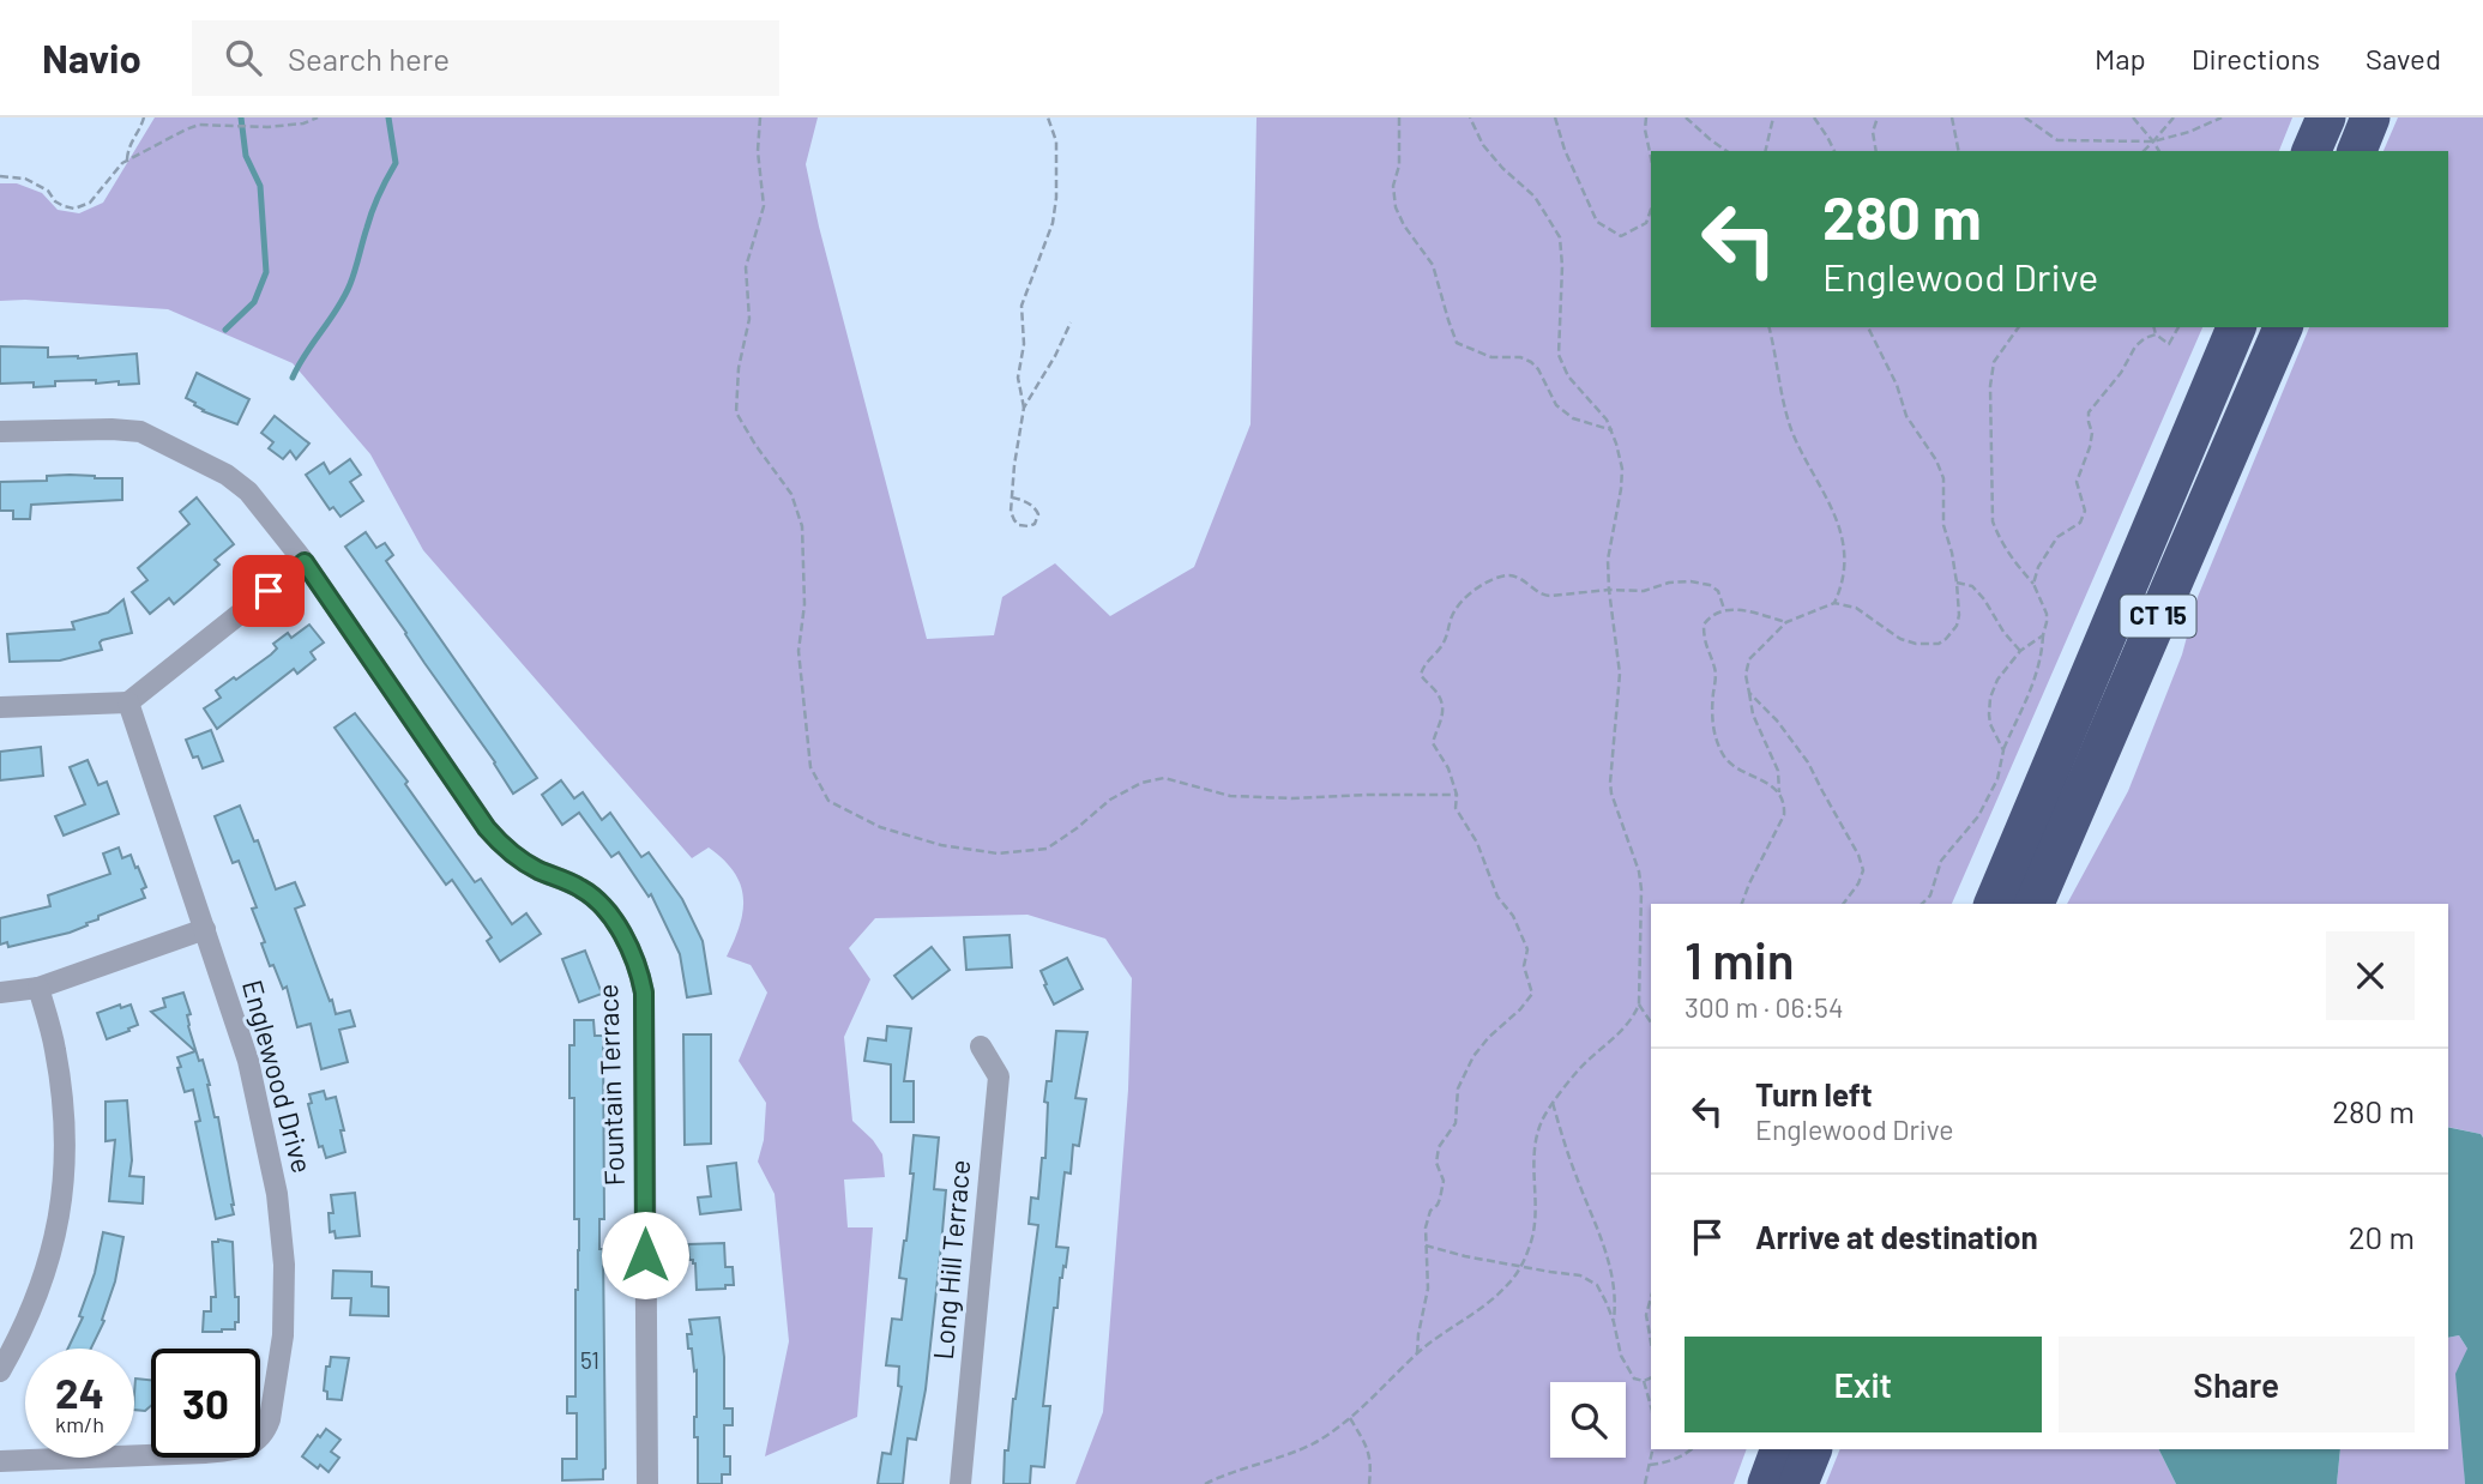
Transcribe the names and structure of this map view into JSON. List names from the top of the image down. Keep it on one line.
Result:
{"streets":{"highway":["CT 15"],"street":["Englewood Drive","Fountain Terrace","Long Hill Terrace"]},"house_numbers":["51"],"page":{"header":"Navio","search":"Search here","nav":["Map","Directions","Saved"],"turn":["280 m","Englewood Drive"],"heading":["1 min","300 m · 06:54"],"list":[{"name":"Turn left","note":"Englewood Drive","value":"280 m"},{"name":"Arrive at destination","value":"20 m"}],"buttons":["Exit","Share"],"speed":"24 km/h","limit":"30"}}
